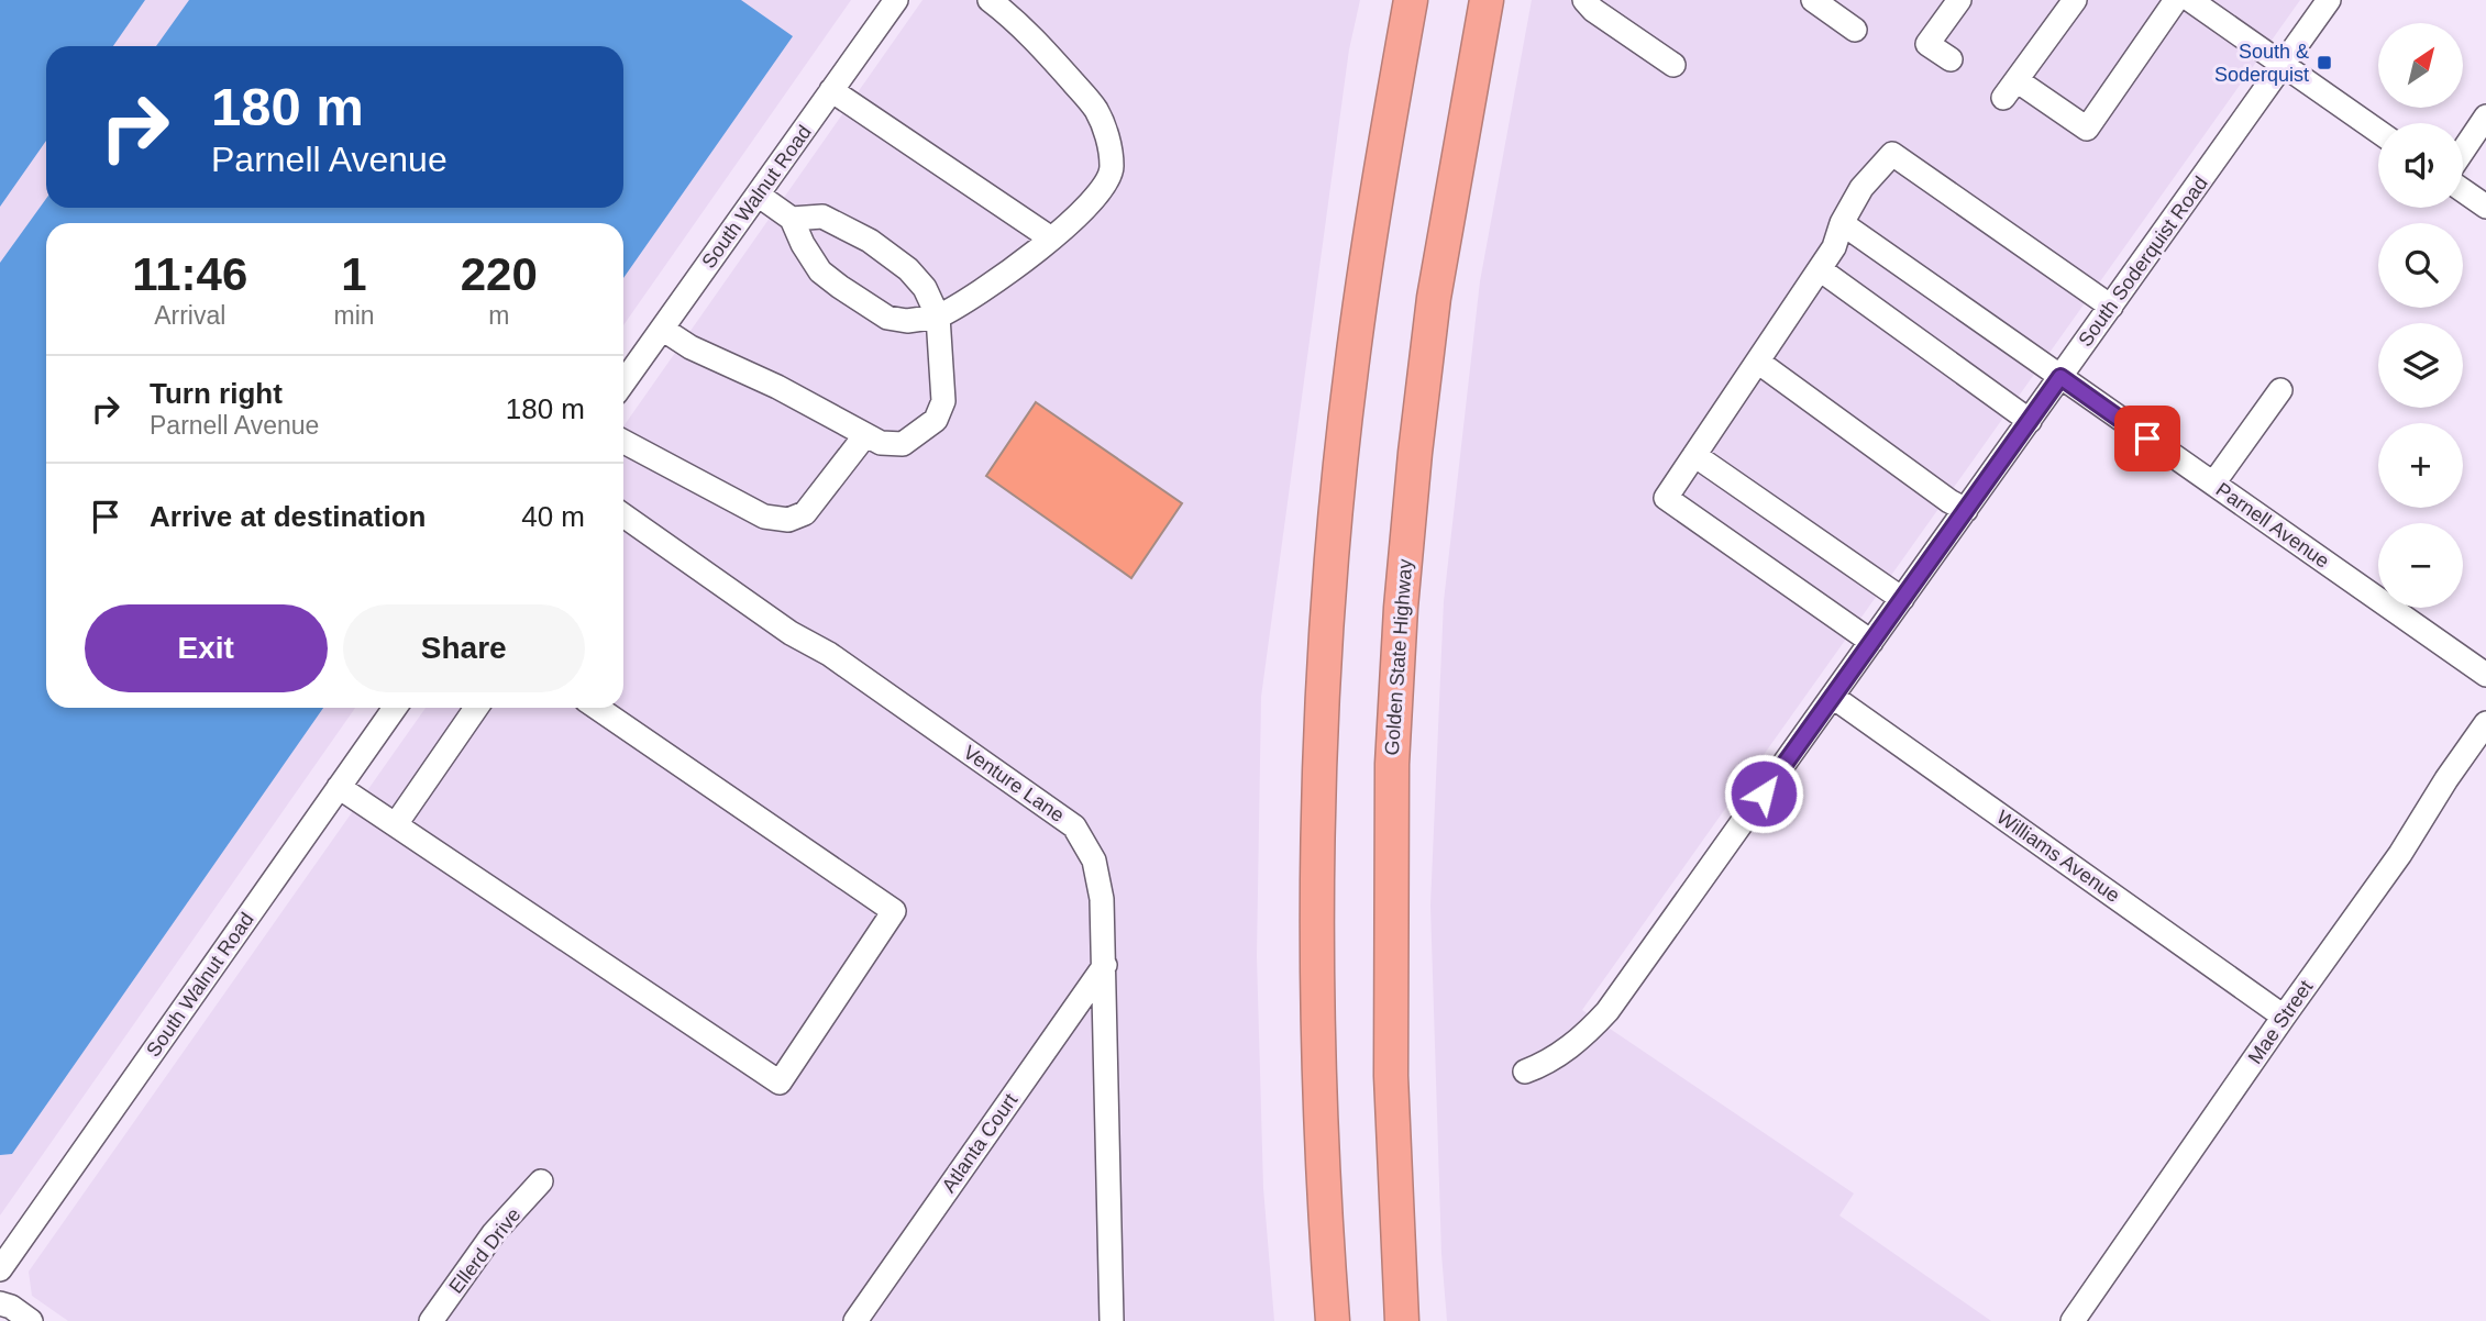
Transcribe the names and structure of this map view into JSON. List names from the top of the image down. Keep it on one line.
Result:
{"streets":{"highway":["Golden State Highway"],"street":["South Walnut Road","South Soderquist Road","Parnell Avenue","Venture Lane","Williams Avenue","Mae Street","Atlanta Court","Ellerd Drive"]},"crossings":[["South Soderquist Road","Parnell Avenue"],["South Soderquist Road","Williams Avenue"],["Venture Lane","Atlanta Court"],["Williams Avenue","Mae Street"]],"places":{"transit":["South & Soderquist"]},"north":"top right","page":{"map_buttons":["+","−"],"turn":["180 m","Parnell Avenue"],"eta":["11:46","Arrival","1","min","220","m"],"list":[{"name":"Turn right","note":"Parnell Avenue","value":"180 m"},{"name":"Arrive at destination","value":"40 m"}],"buttons":["Exit","Share"]}}
